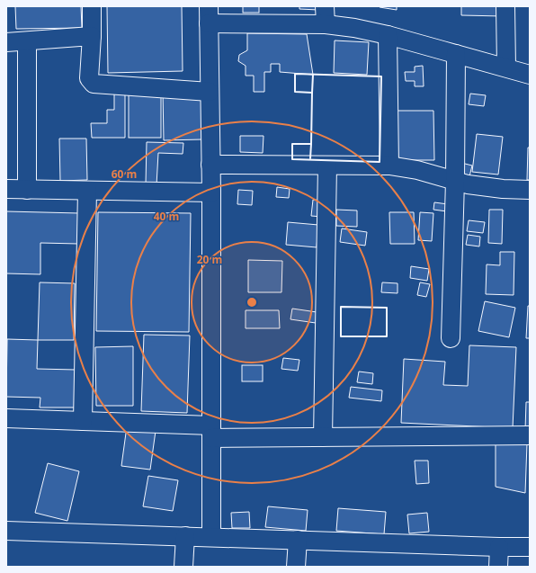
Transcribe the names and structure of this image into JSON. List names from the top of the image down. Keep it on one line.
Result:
{"rings":["60 m","40 m","20 m"]}
